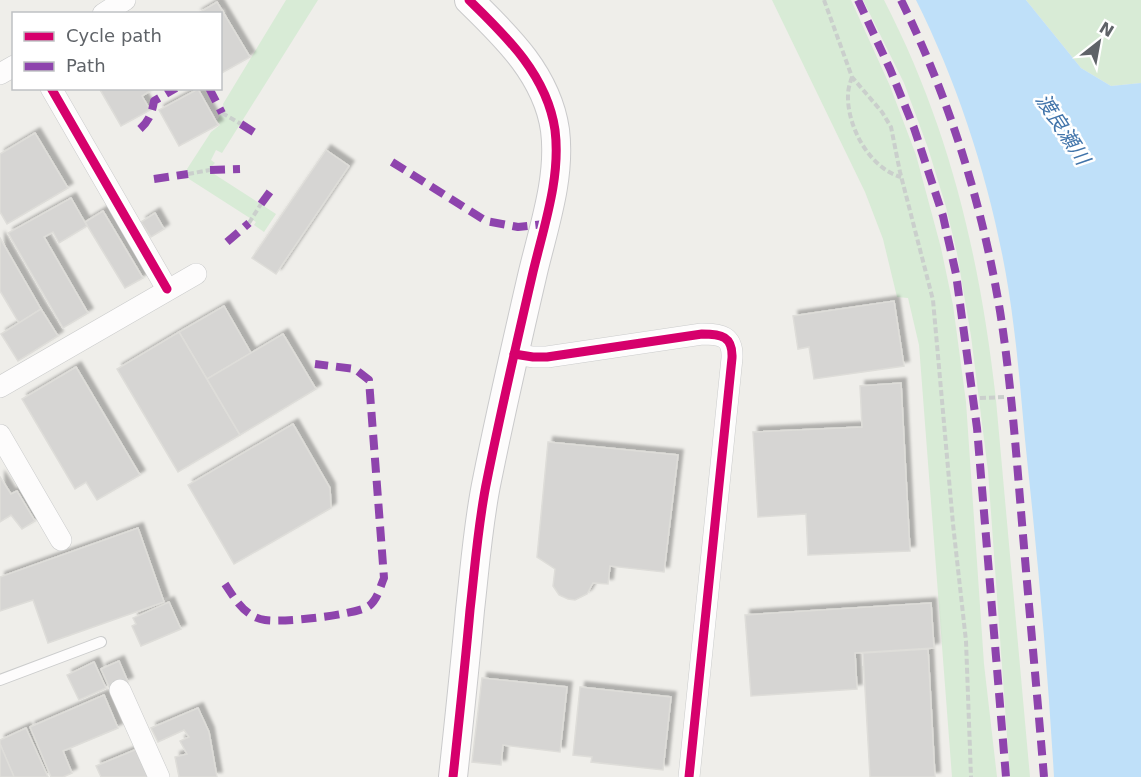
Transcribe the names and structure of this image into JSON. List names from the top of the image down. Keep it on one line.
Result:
{"water":["渡良瀬川"],"legend":["Cycle path","Path"],"north":"top right"}
